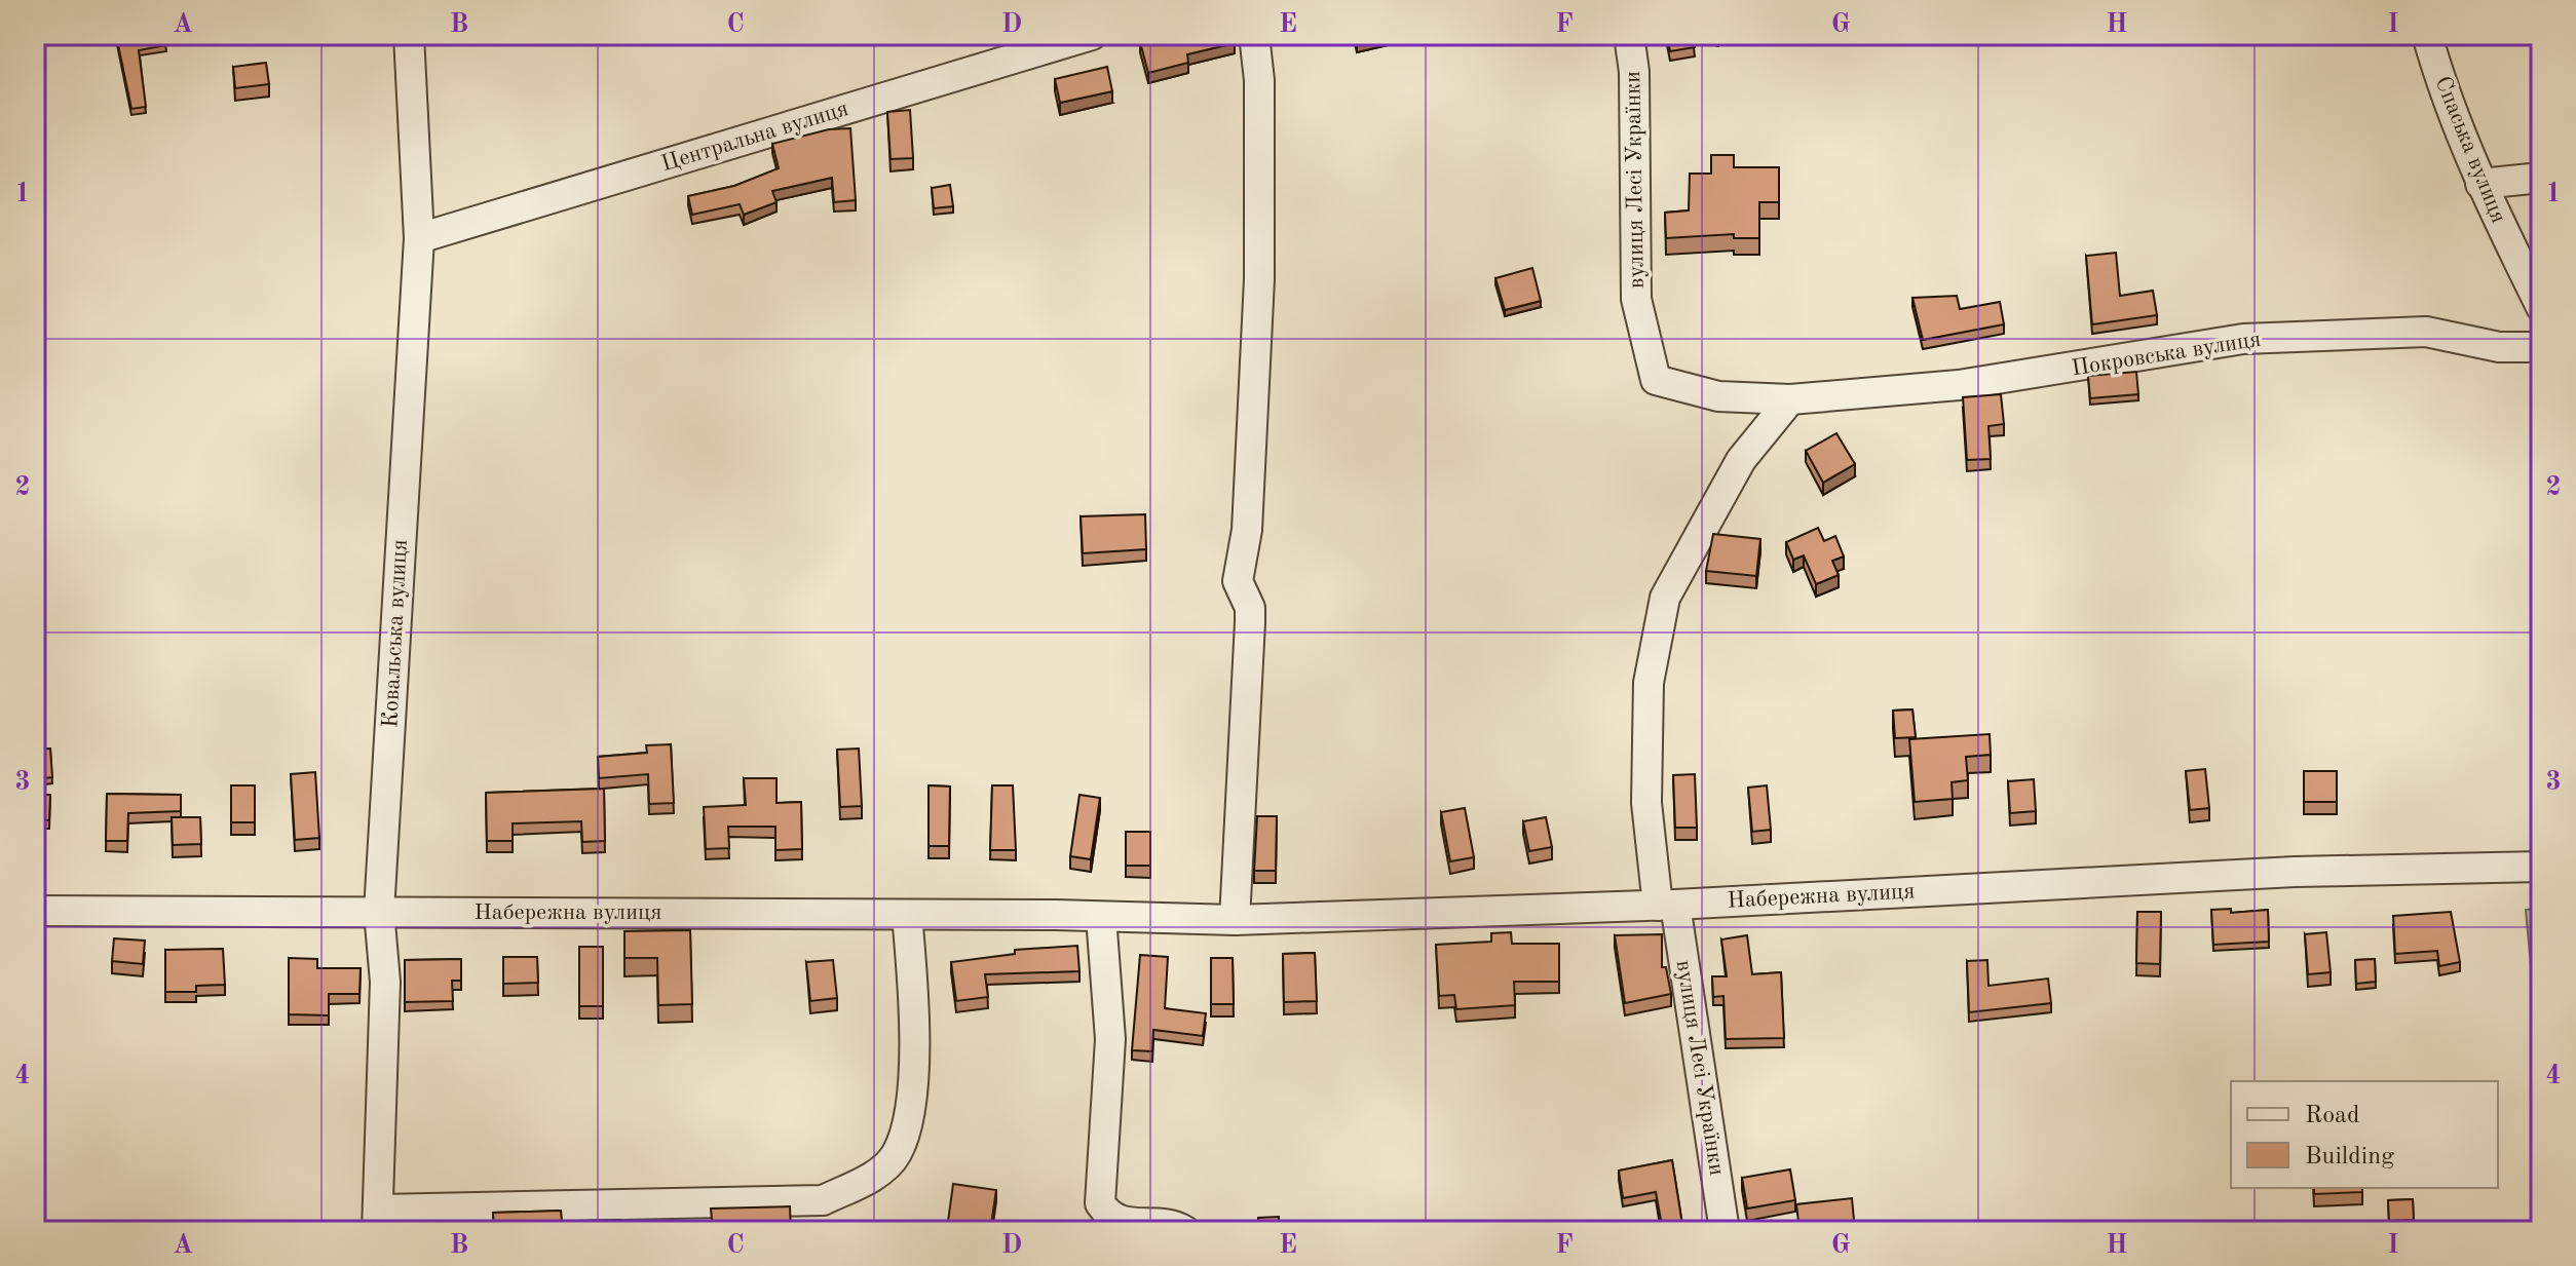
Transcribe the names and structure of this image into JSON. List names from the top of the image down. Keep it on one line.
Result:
{"streets":{"street":["Центральна вулиця","Спаська вулиця","вулиця Лесі Українки","Покровська вулиця","Ковальська вулиця","Набережна вулиця"]},"crossings":[["Центральна вулиця","Ковальська вулиця"],["вулиця Лесі Українки","Покровська вулиця"],["вулиця Лесі Українки","Набережна вулиця"],["Ковальська вулиця","Набережна вулиця"]],"legend":["Road","Building"],"grid":{"columns":["A","B","C","D","E","F","G","H","I"],"rows":["1","2","3","4"]}}
